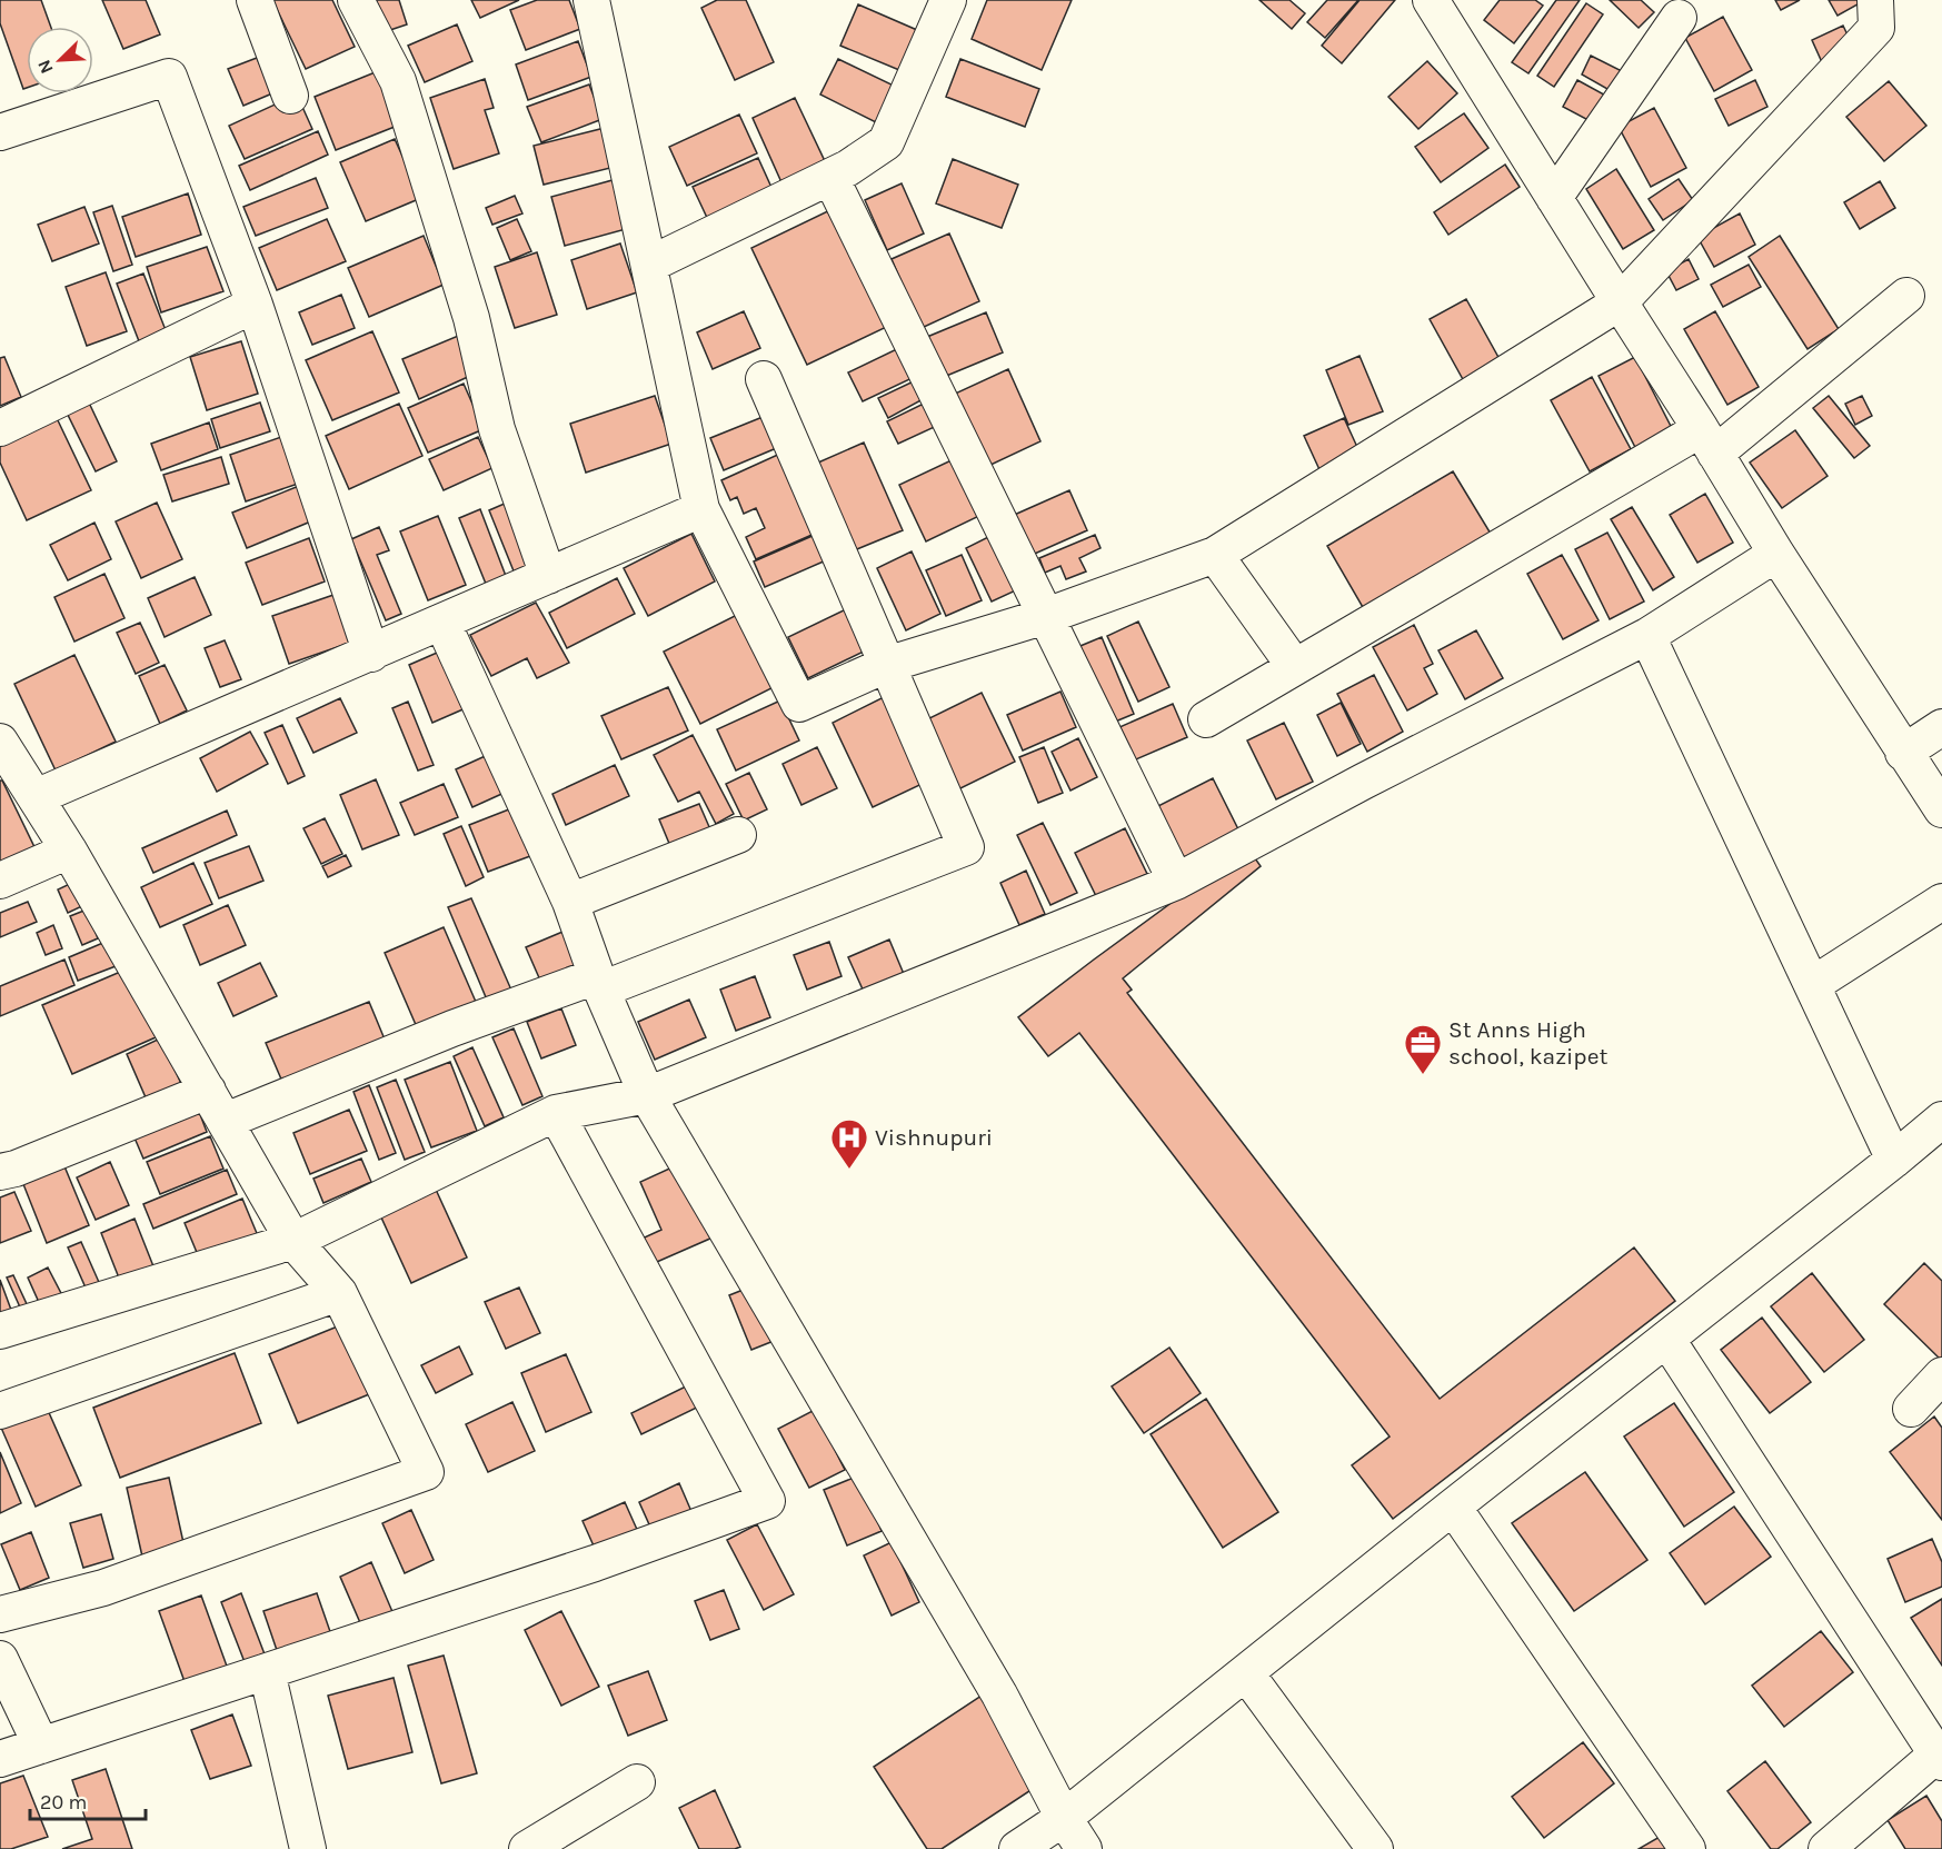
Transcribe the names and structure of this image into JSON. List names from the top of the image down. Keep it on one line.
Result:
{"places":{"office":["St Anns High school, kazipet"],"hospital":["Vishnupuri"]},"scale_bar":"20 m","north":"bottom left"}
